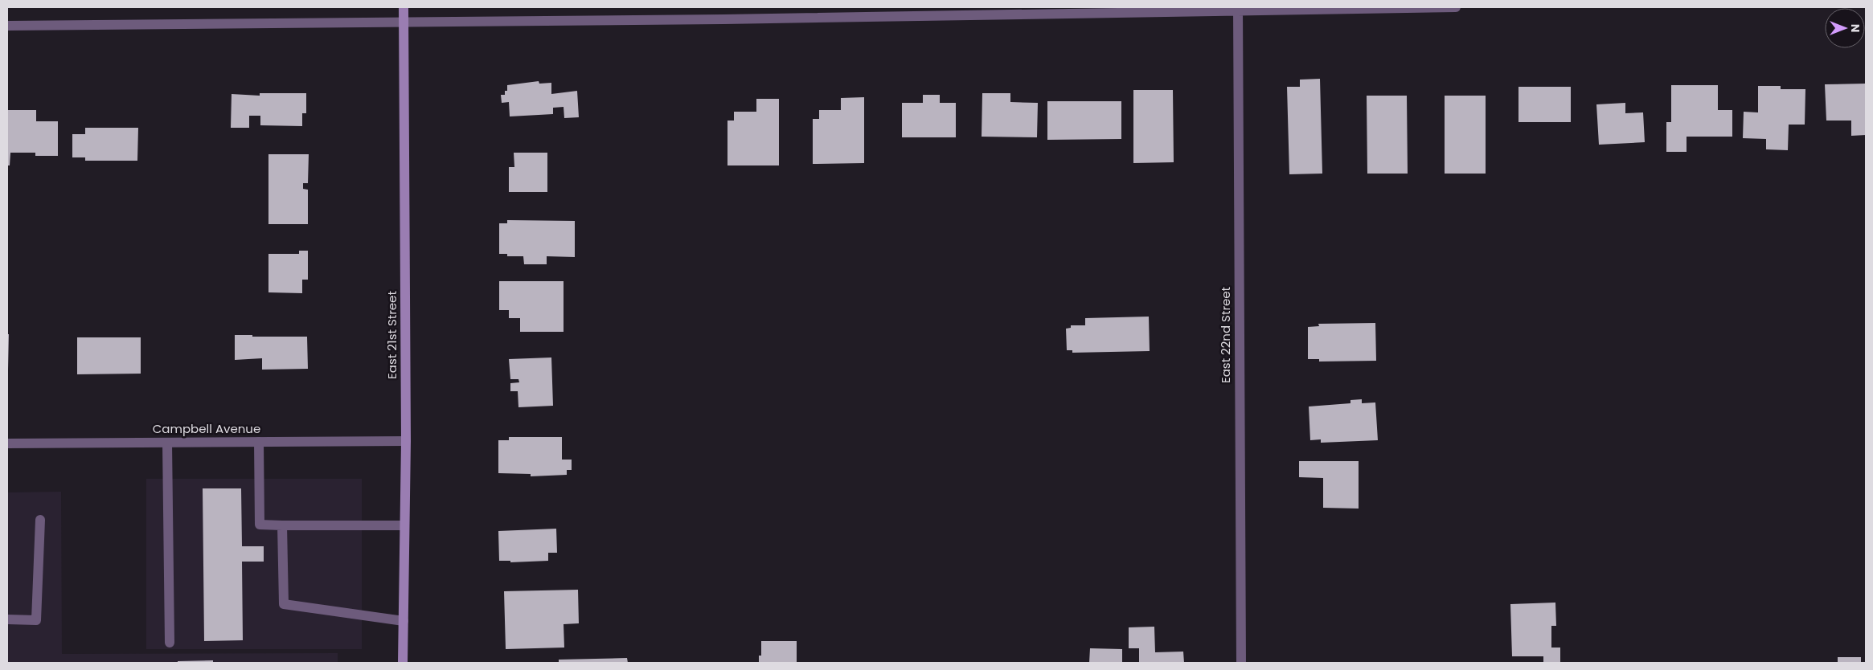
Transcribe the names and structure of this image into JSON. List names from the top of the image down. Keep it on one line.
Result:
{"streets":{"main road":["East 21st Street"],"street":["East 22nd Street","Campbell Avenue"]},"crossings":[["East 21st Street","Campbell Avenue"]],"north":"right"}
